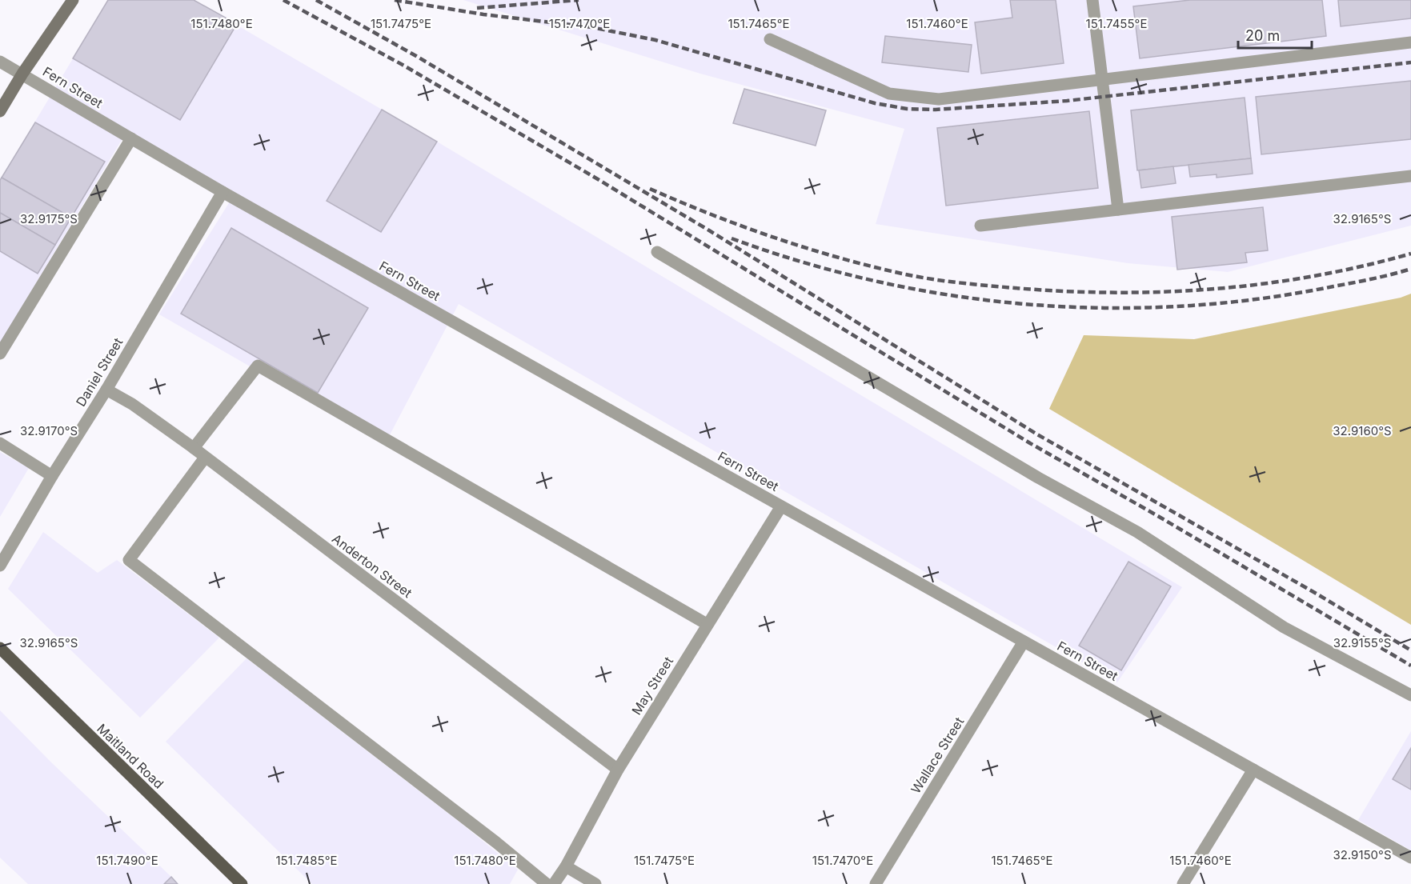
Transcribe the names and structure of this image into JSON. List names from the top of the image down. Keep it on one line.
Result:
{"streets":{"main road":["Maitland Road"],"street":["Fern Street","Daniel Street","Anderton Street","May Street","Wallace Street"]},"crossings":[["Fern Street","Daniel Street"],["Fern Street","May Street"],["Fern Street","Wallace Street"],["Daniel Street","Anderton Street"],["Anderton Street","May Street"]],"scale_bar":"20 m","coordinates":["151.7480°E","151.7475°E","151.7470°E","151.7465°E","151.7460°E","151.7455°E","32.9165°S","32.9175°S","32.9160°S","32.9170°S","32.9155°S","32.9150°S","151.7490°E","151.7485°E"]}
